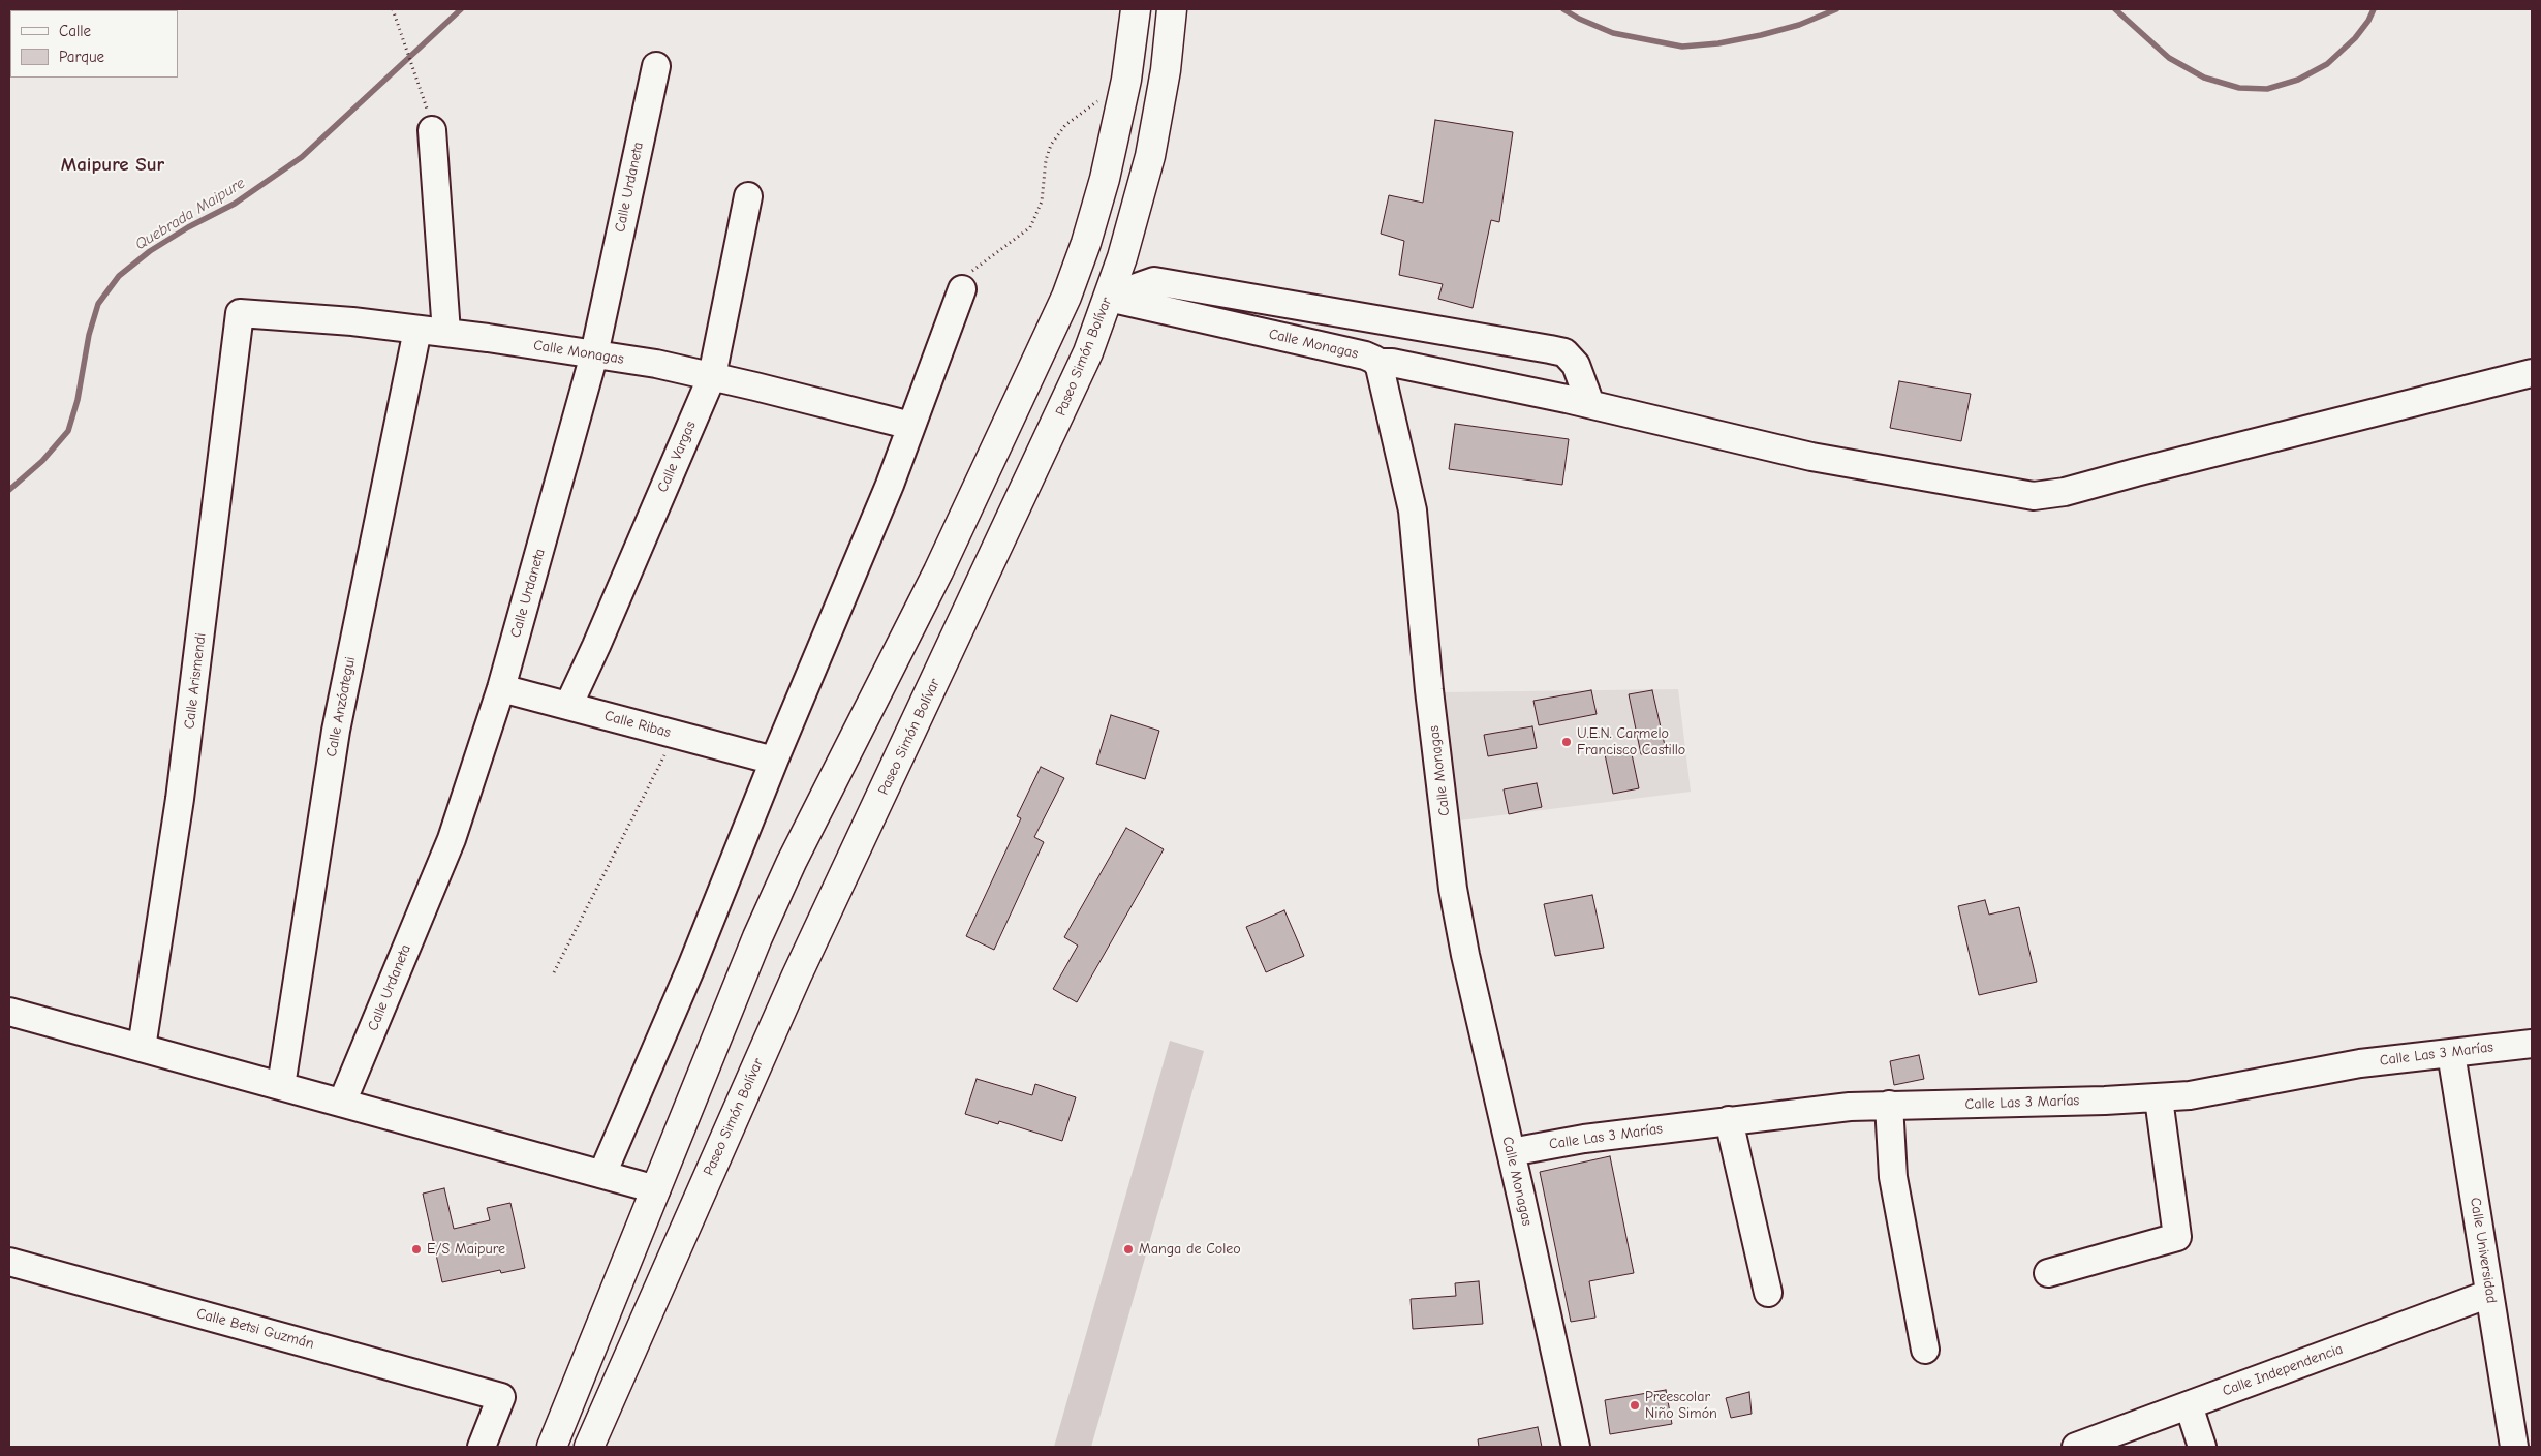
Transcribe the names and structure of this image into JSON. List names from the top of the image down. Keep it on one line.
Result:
{"streets":{"main road":["Paseo Simón Bolívar"],"street":["Calle Urdaneta","Calle Monagas","Calle Vargas","Calle Arismendi","Calle Anzóategui","Calle Ribas","Calle Las 3 Marías","Calle Universidad","Calle Betsi Guzmán","Calle Independencia"]},"crossings":[["Calle Urdaneta","Calle Monagas"],["Calle Urdaneta","Calle Ribas"],["Calle Monagas","Paseo Simón Bolívar"],["Calle Monagas","Calle Vargas"],["Calle Monagas","Calle Arismendi"],["Calle Monagas","Calle Anzóategui"],["Calle Monagas","Calle Las 3 Marías"],["Calle Vargas","Calle Ribas"],["Calle Las 3 Marías","Calle Universidad"],["Calle Universidad","Calle Independencia"]],"districts":["Maipure Sur"],"water":["Quebrada Maipure"],"places":["U.E.N. Carmelo Francisco Castillo","E/S Maipure","Manga de Coleo","Preescolar Niño Simón"],"legend":["Calle","Parque"]}
